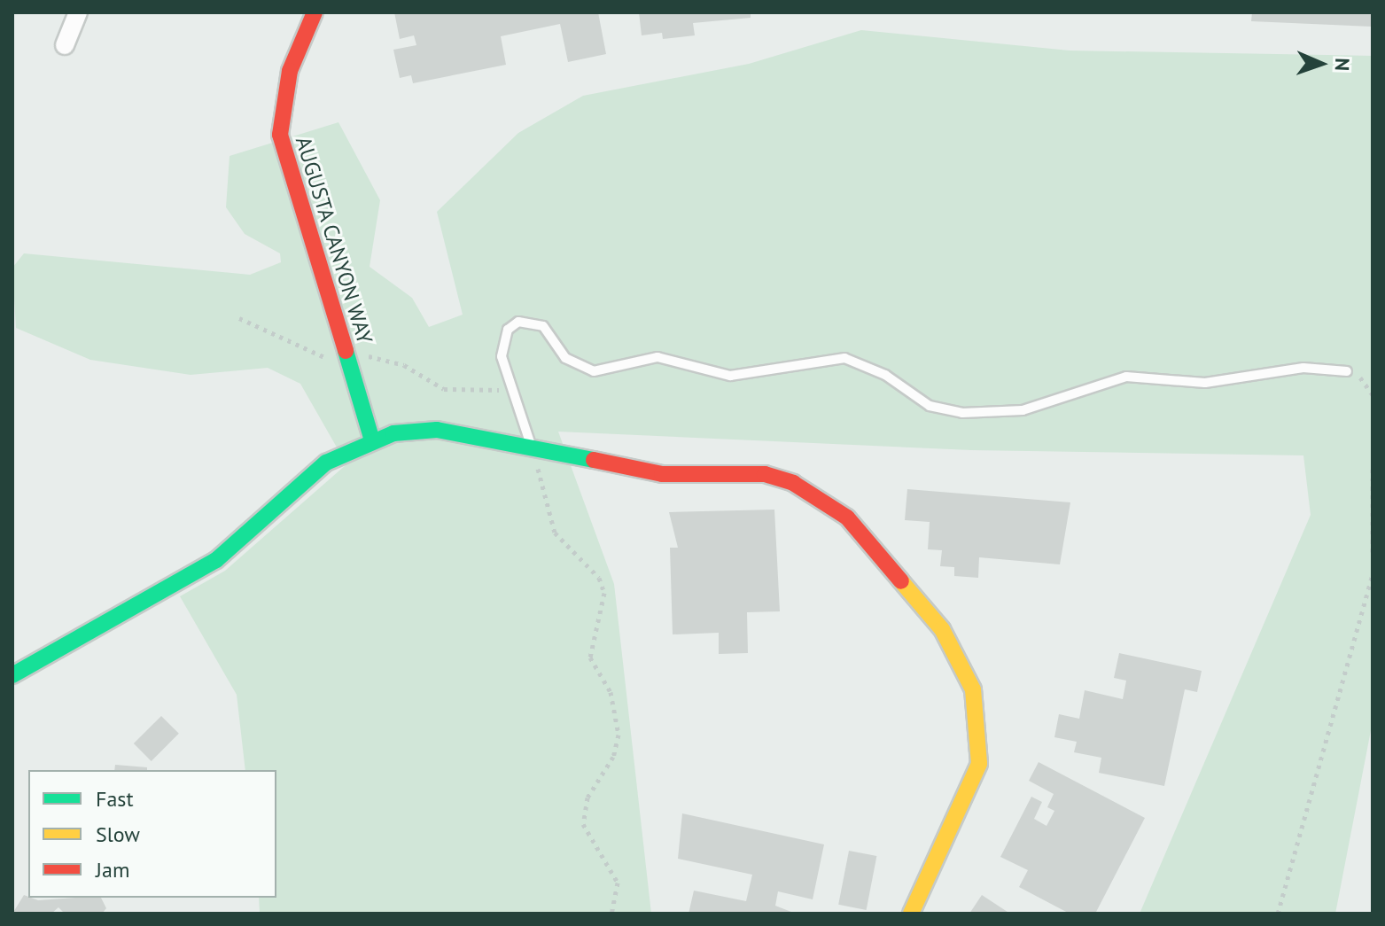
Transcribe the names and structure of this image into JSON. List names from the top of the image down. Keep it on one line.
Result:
{"streets":{"street":["AUGUSTA CANYON WAY"]},"legend":["Fast","Slow","Jam"],"north":"right"}
